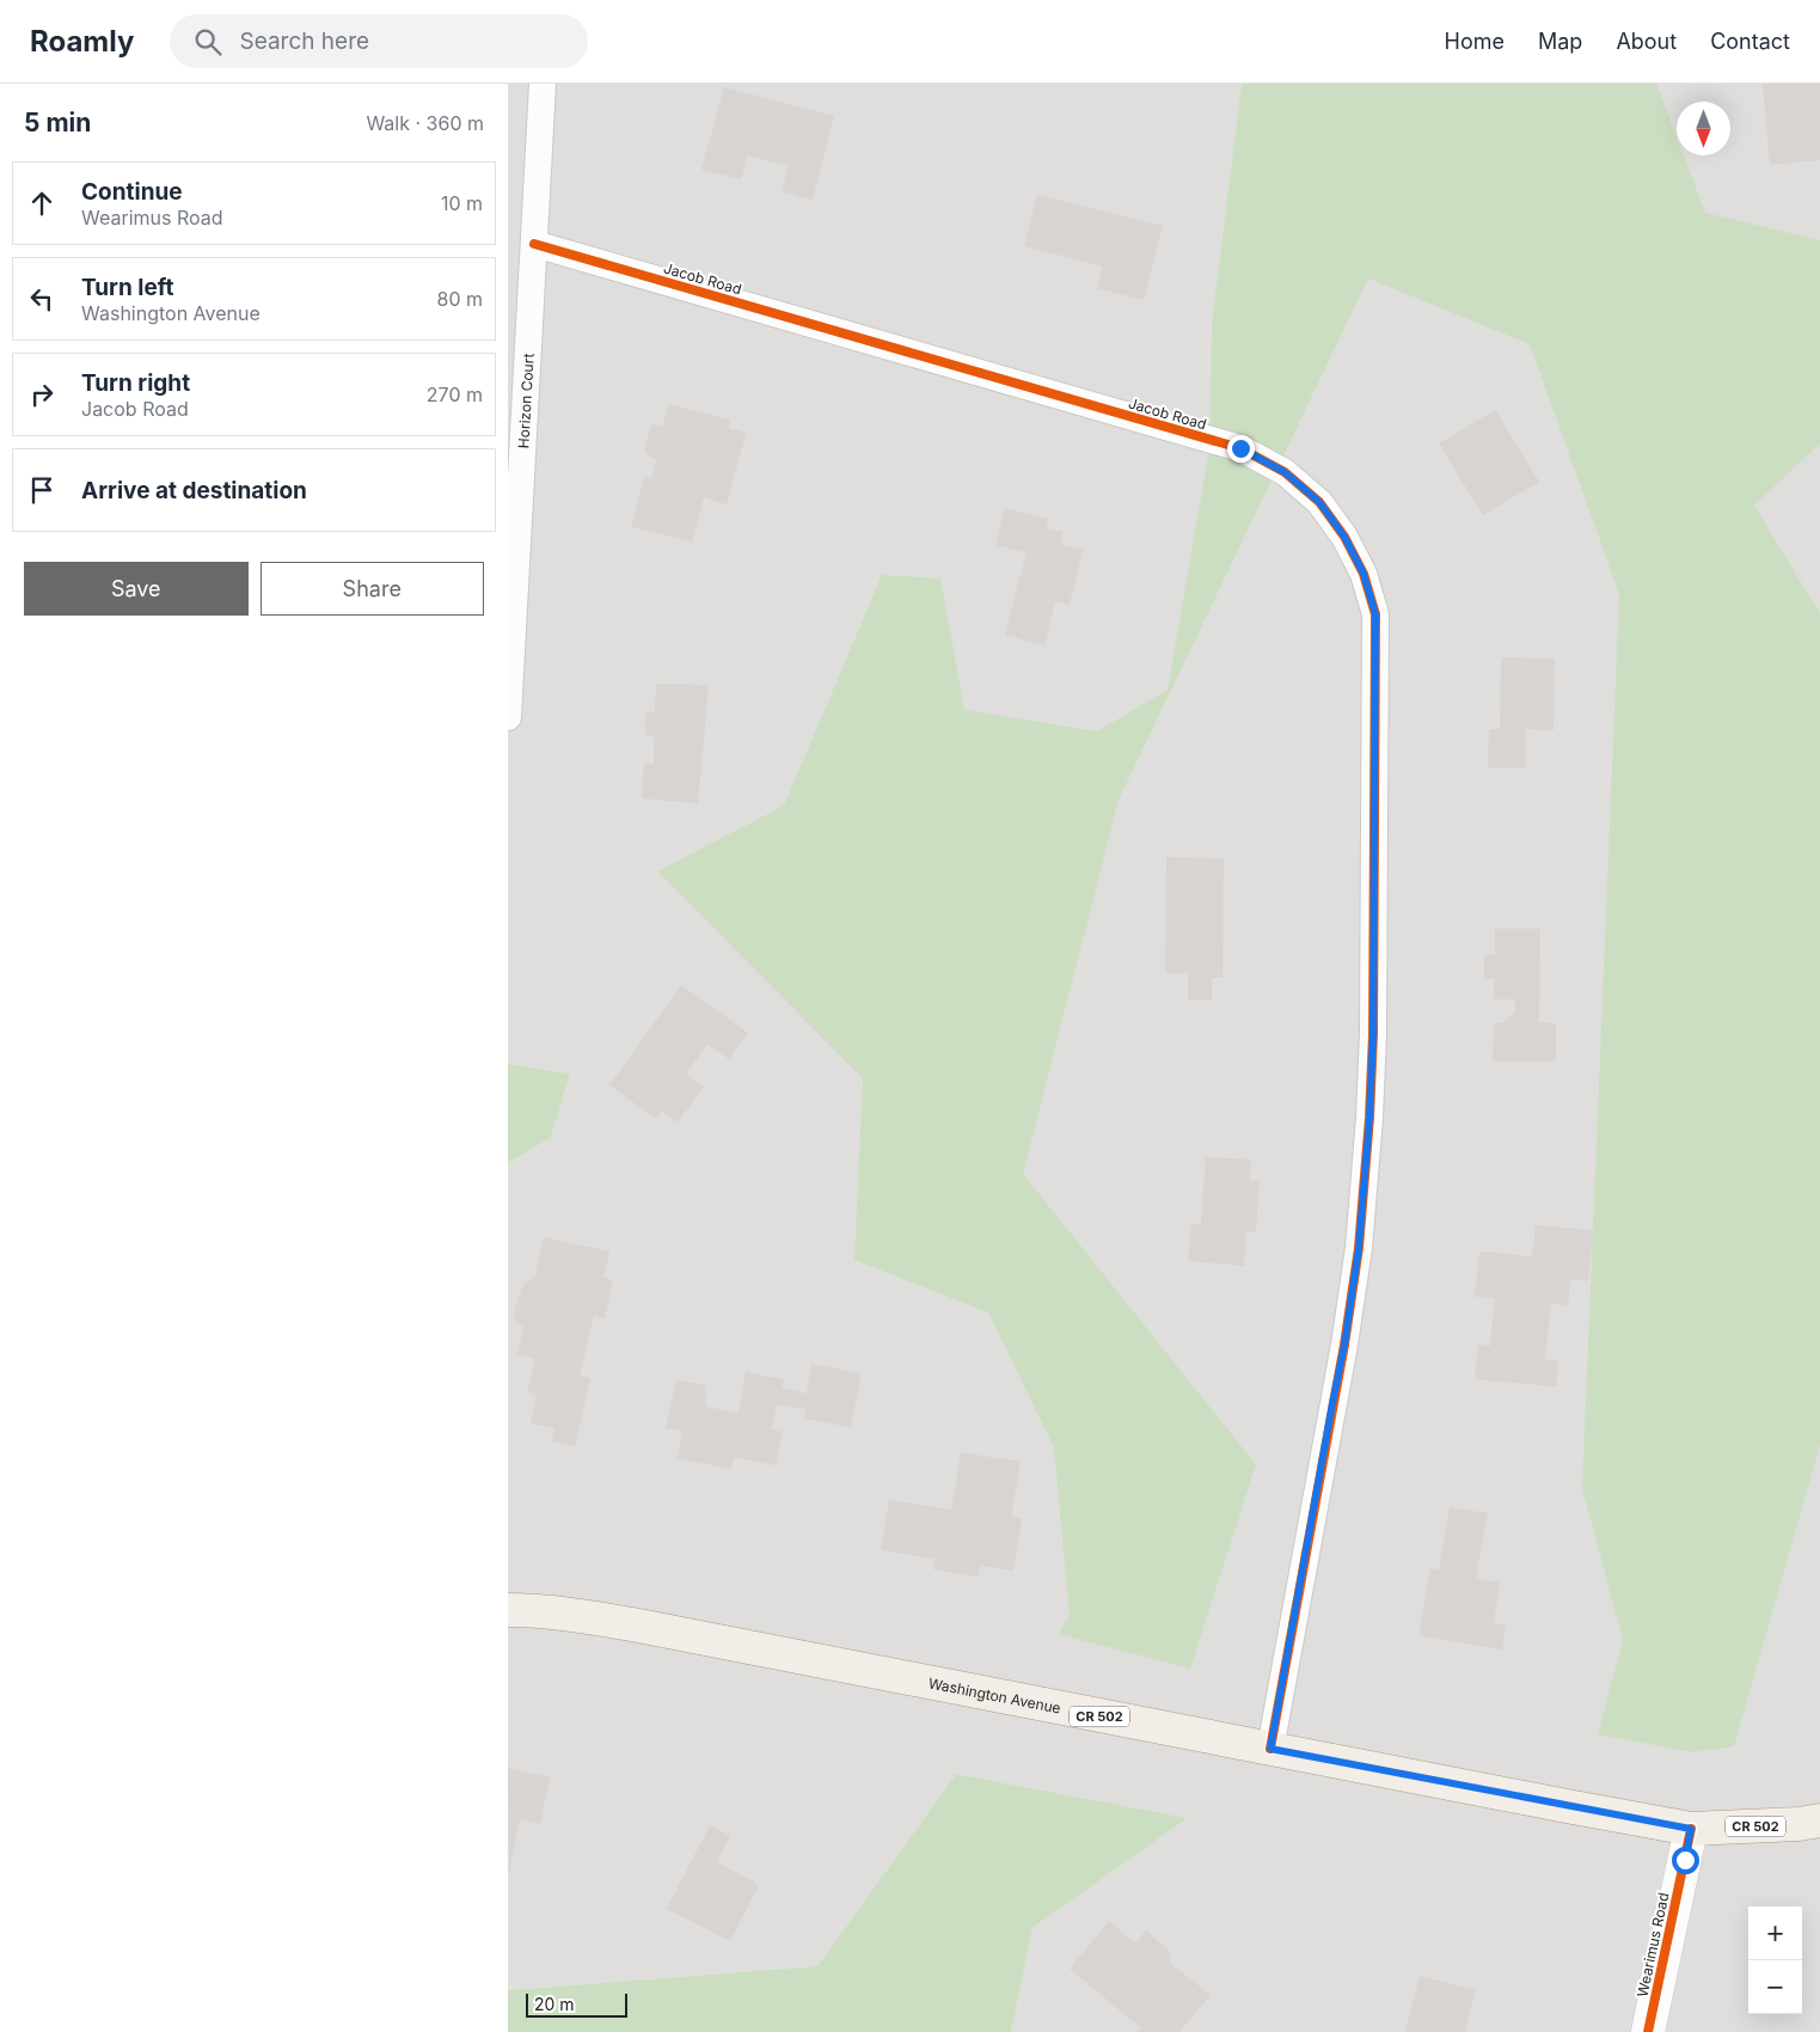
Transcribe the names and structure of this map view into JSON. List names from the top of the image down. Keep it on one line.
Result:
{"streets":{"main road":["Washington Avenue","CR 502"],"street":["Jacob Road","Horizon Court","Wearimus Road"]},"crossings":[["Jacob Road","Horizon Court"],["Jacob Road","Washington Avenue"],["Washington Avenue","CR 502"],["Washington Avenue","Wearimus Road"],["CR 502","Wearimus Road"]],"scale_bar":"20 m","north":"bottom","page":{"header":"Roamly","search":"Search here","nav":["Home","Map","About","Contact"],"heading":["5 min","Walk · 360 m"],"list":[["Continue","Wearimus Road","10 m"],["Turn left","Washington Avenue","80 m"],["Turn right","Jacob Road","270 m"],"Arrive at destination"],"buttons":["Save","Share"],"map_buttons":["+","−"],"scale":"20 m"}}
